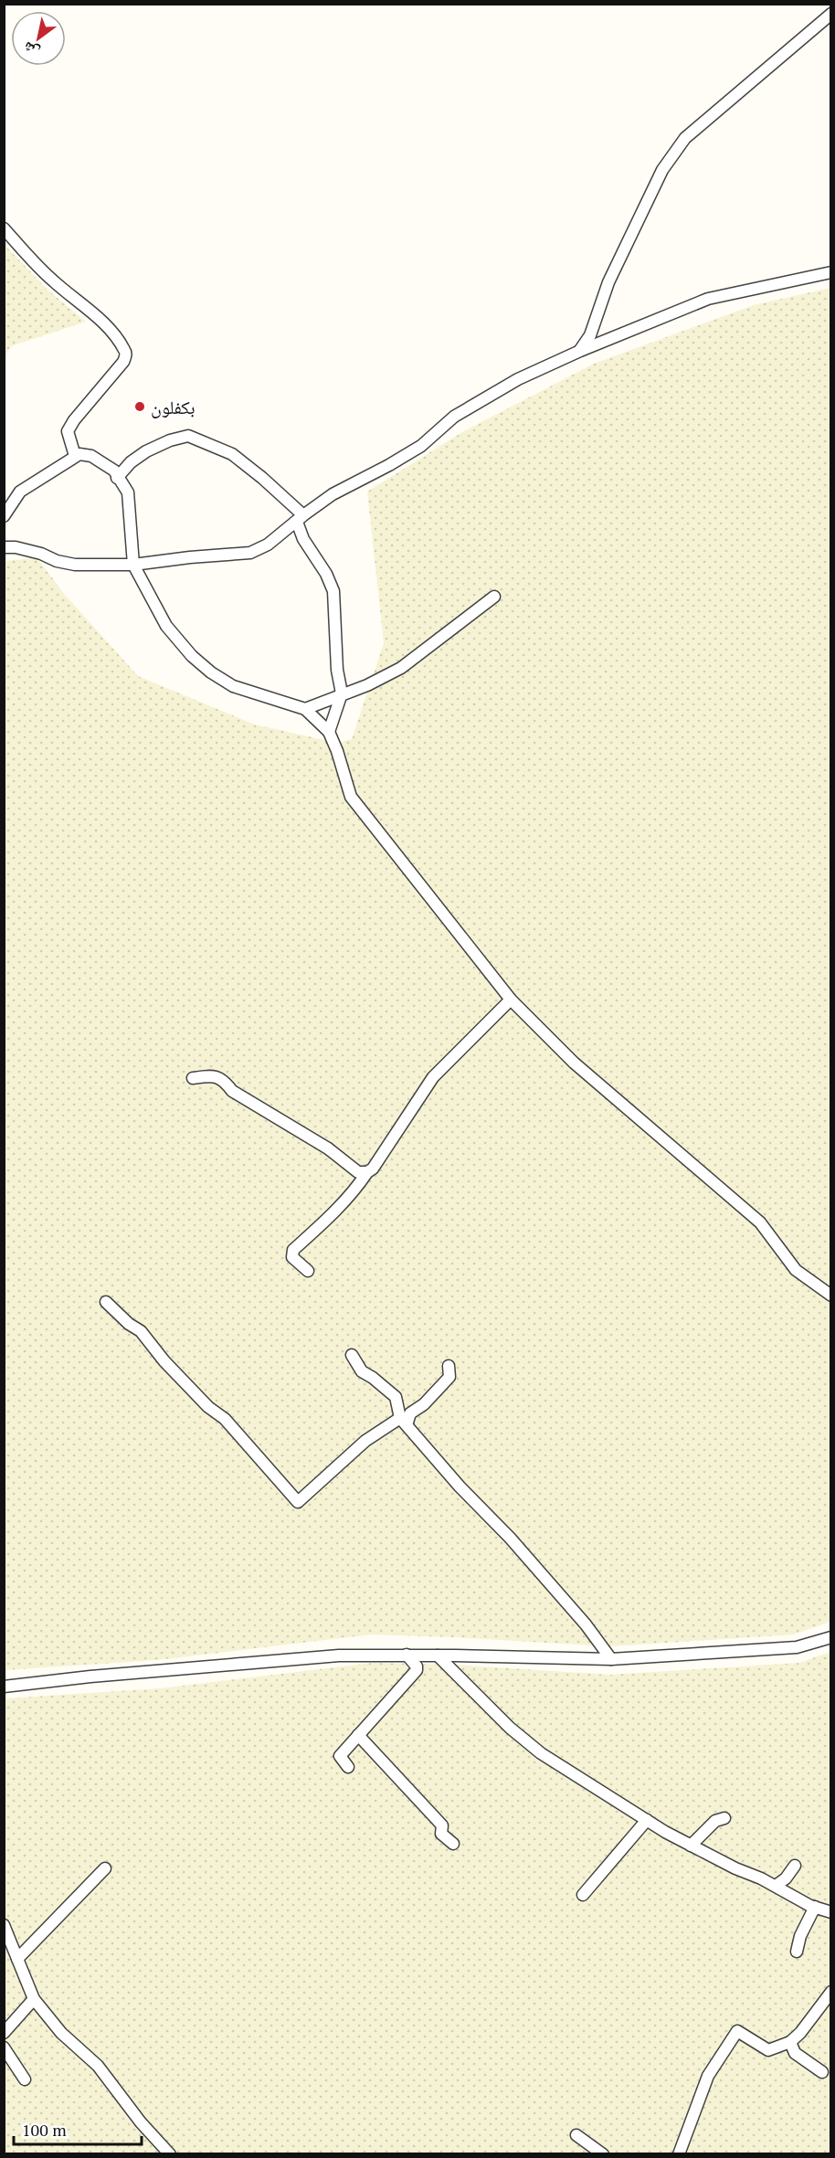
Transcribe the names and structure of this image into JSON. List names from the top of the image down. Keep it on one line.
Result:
{"places":["بكفلون"],"scale_bar":"100 m","north":"bottom left"}
